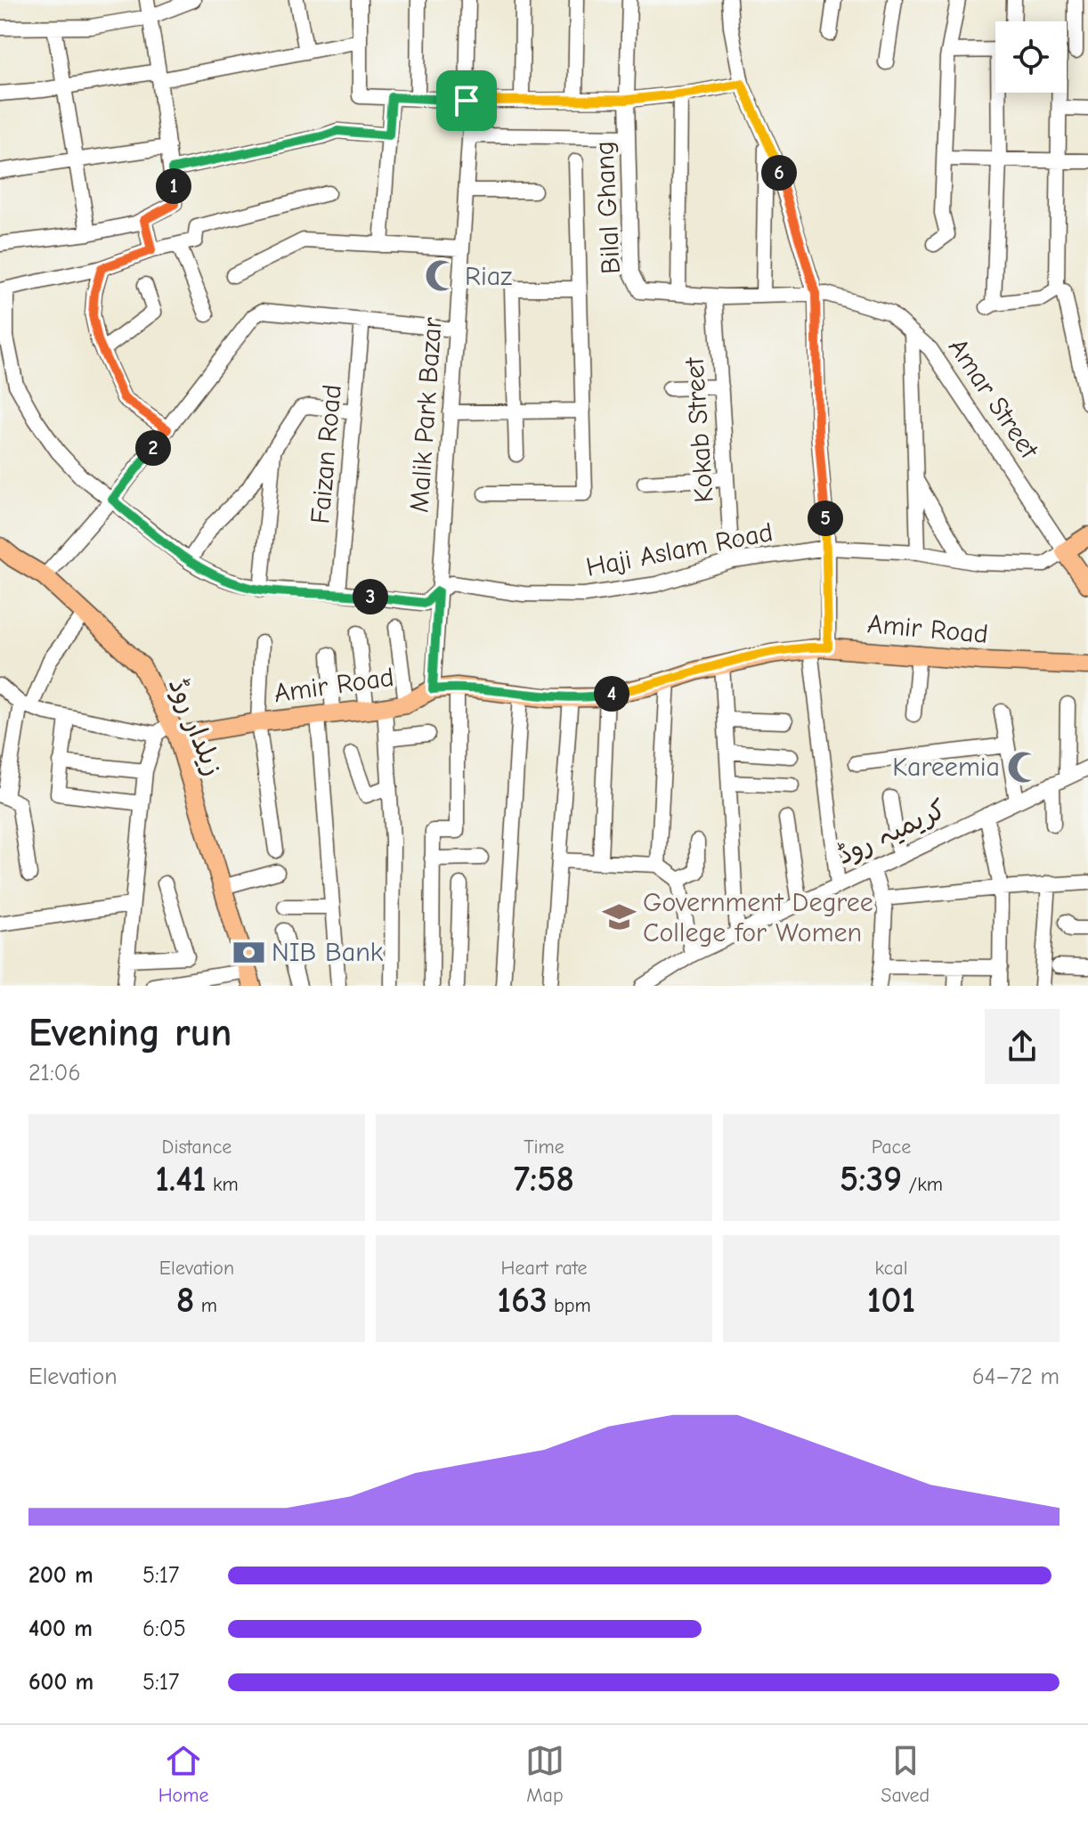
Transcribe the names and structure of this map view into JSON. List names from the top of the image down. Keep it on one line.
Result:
{"streets":{"main road":["Amar Street","Amir Road","زیلدار روڈ"],"street":["Bilal Ghang","Malik Park Bazar","Kokab Street","Faizan Road","Haji Aslam Road","کریمیہ روڈ"]},"crossings":[["Bilal Ghang","Amar Street"],["Bilal Ghang","Kokab Street"],["Amar Street","Haji Aslam Road"],["Malik Park Bazar","Haji Aslam Road"],["Malik Park Bazar","Amir Road"],["Kokab Street","Haji Aslam Road"],["Faizan Road","Haji Aslam Road"],["Amir Road","زیلدار روڈ"]],"places":{"mosque":["Riaz","Kareemia"],"school or university":["Government Degree College for Women"],"bank":["NIB Bank"]},"page":{"pins":["6","1","2","5","3","4"],"heading":["Evening run","21:06"],"stats":[["Distance","1.41 km"],["Time","7:58"],["Pace","5:39 /km"],["Elevation","8 m"],["Heart rate","163 bpm"],["kcal","101"]],"chart":["Elevation","64–72 m"],"list":[{"name":"200 m","note":"5:17"},{"name":"400 m","note":"6:05"},{"name":"600 m","note":"5:17"}],"tabs":["Home","Map","Saved"]}}
